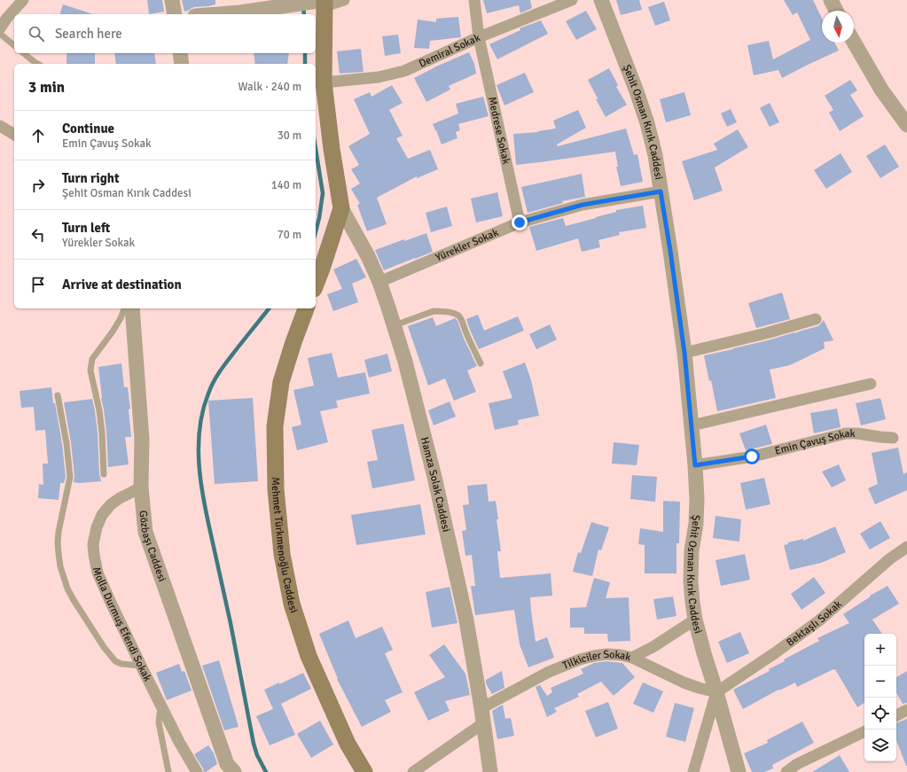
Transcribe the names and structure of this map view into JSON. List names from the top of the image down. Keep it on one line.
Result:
{"streets":{"main road":["Mehmet Türkmenoğlu Caddesi"],"street":["Demiral Sokak","Şehit Osman Kırık Caddesi","Medrese Sokak","Yürekler Sokak","Emin Çavuş Sokak","Hamza Solak Caddesi","Gözbaşı Caddesi","Bektaşlı Sokak","Molla Durmuş Efendi Sokak","Tilkiciler Sokak"]},"crossings":[["Demiral Sokak","Medrese Sokak"],["Şehit Osman Kırık Caddesi","Yürekler Sokak"],["Şehit Osman Kırık Caddesi","Emin Çavuş Sokak"],["Şehit Osman Kırık Caddesi","Bektaşlı Sokak"],["Şehit Osman Kırık Caddesi","Tilkiciler Sokak"],["Medrese Sokak","Yürekler Sokak"],["Yürekler Sokak","Hamza Solak Caddesi"],["Hamza Solak Caddesi","Tilkiciler Sokak"],["Gözbaşı Caddesi","Molla Durmuş Efendi Sokak"],["Bektaşlı Sokak","Tilkiciler Sokak"]],"north":"bottom","page":{"search":"Search here","heading":["3 min","Walk · 240 m"],"list":[["Continue","Emin Çavuş Sokak","30 m"],["Turn right","Şehit Osman Kırık Caddesi","140 m"],["Turn left","Yürekler Sokak","70 m"],"Arrive at destination"],"map_buttons":["+","−"]}}
